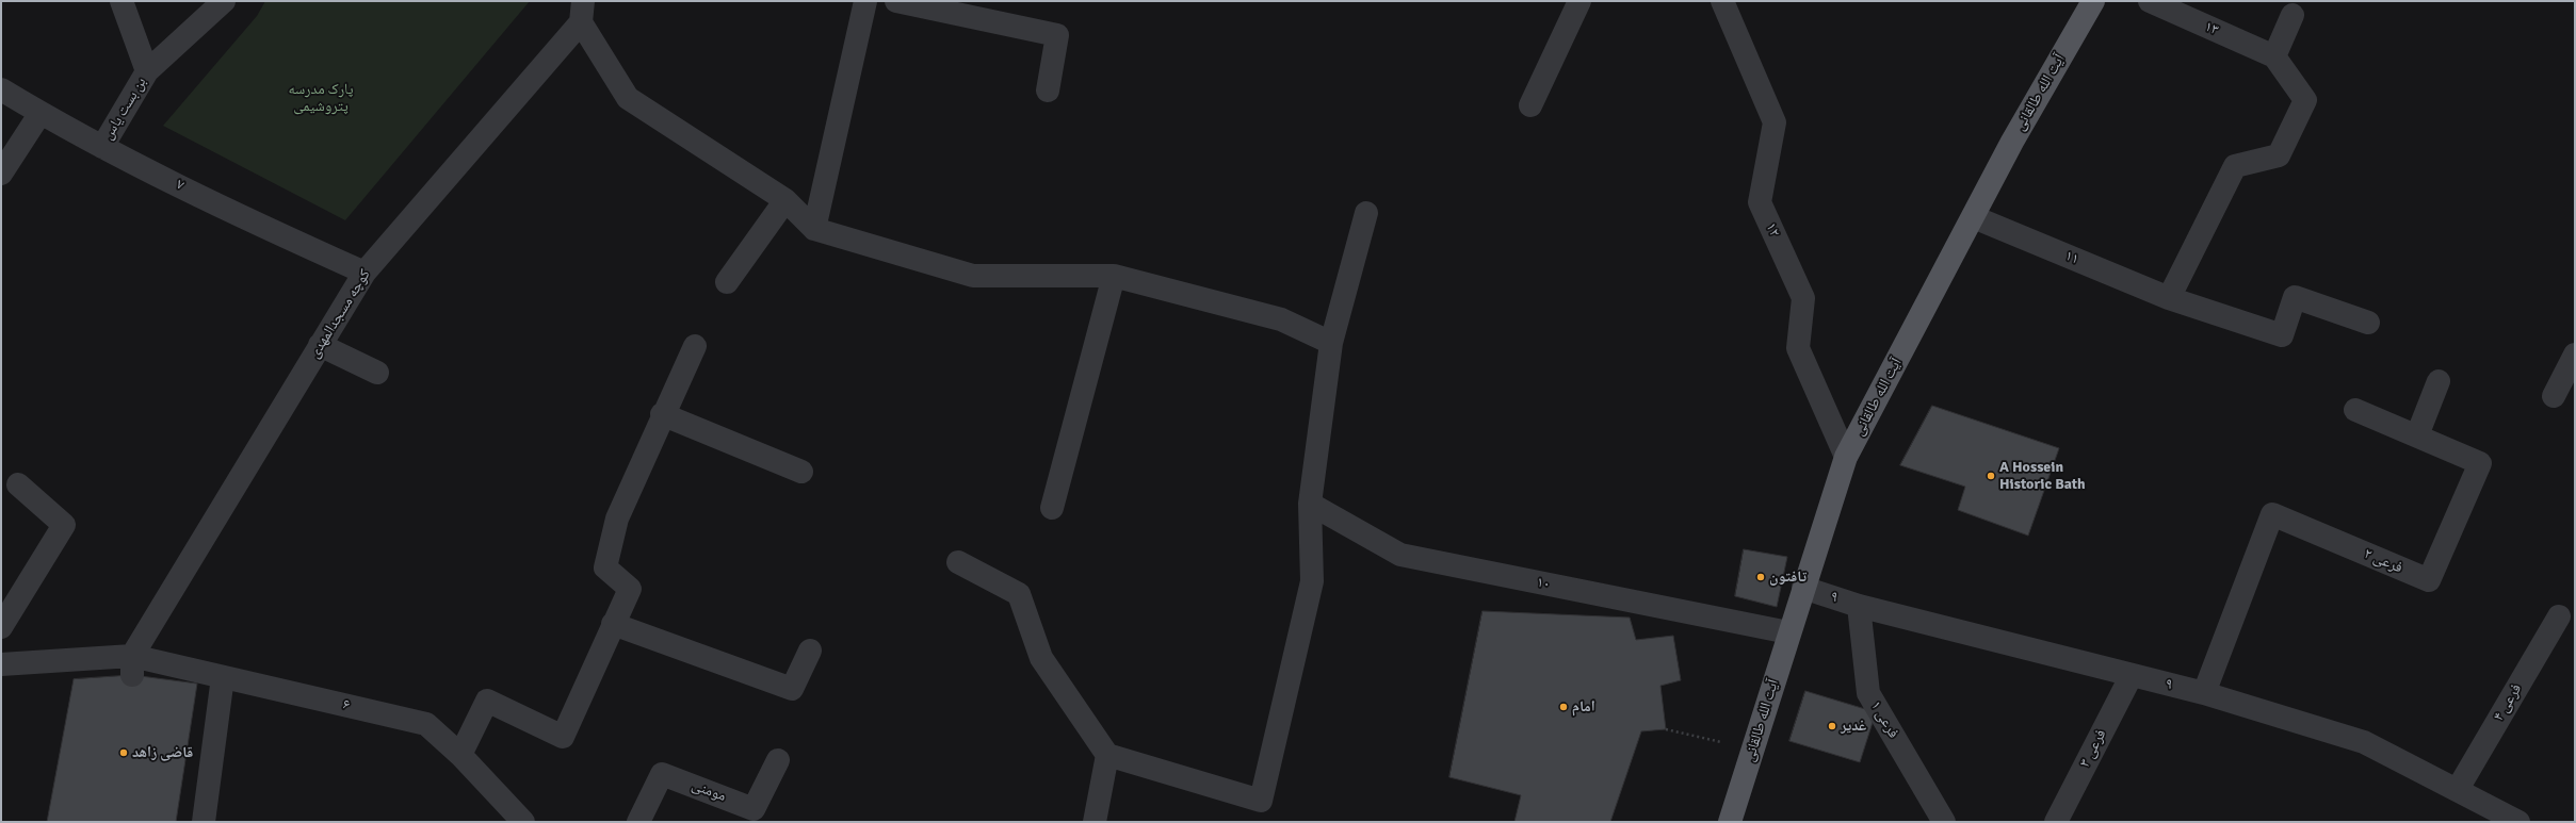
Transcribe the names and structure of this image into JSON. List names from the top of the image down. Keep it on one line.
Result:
{"streets":{"main road":["آیت الله طالقانی"],"street":["۱۳","بن بست یاس","۷","۱۲","۱۱","کوچه مسجدالمهدی","فرعی ۲","۱۰","۹","فرعی ۴","۶","فرعی ۱","فرعی ۳","مومنی"]},"crossings":[["آیت الله طالقانی","۱۲"],["آیت الله طالقانی","۱۱"],["آیت الله طالقانی","۱۰"],["آیت الله طالقانی","۹"],["بن بست یاس","۷"],["۷","کوچه مسجدالمهدی"],["کوچه مسجدالمهدی","۶"],["فرعی ۲","۹"],["۹","فرعی ۴"],["۹","فرعی ۱"],["۹","فرعی ۳"]],"parks":["پارک مدرسه پتروشیمی"],"places":["A Hossein Historic Bath","تافتون","امام","غدیر","قاضی زاهد"]}
